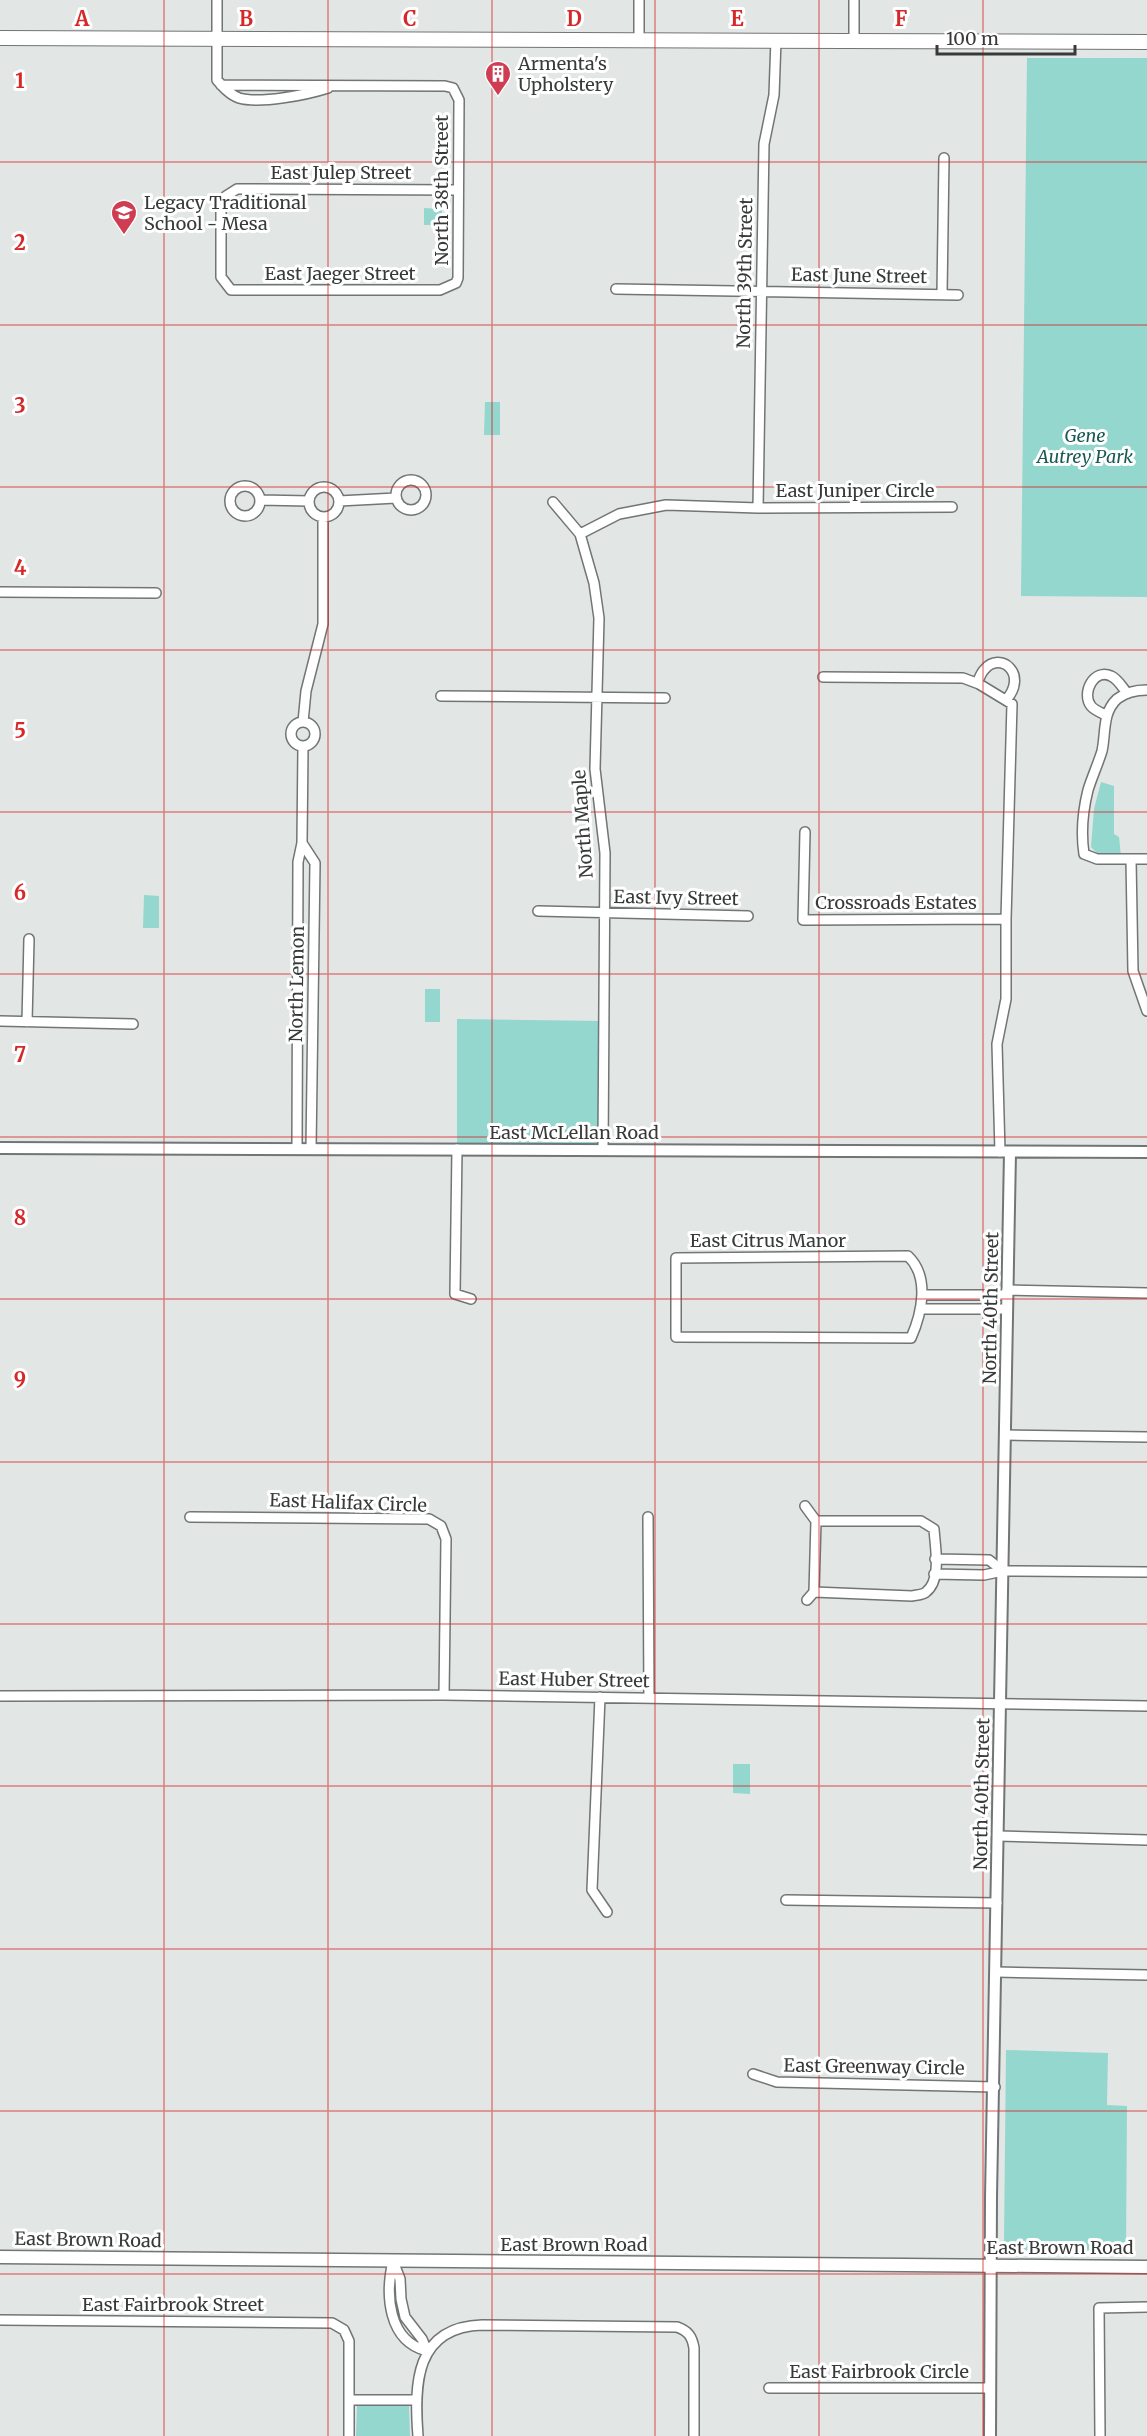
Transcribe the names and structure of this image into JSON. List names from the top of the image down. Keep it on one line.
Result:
{"streets":{"main road":["East Brown Road"],"street":["East Julep Street","North 38th Street","North 39th Street","East Jaeger Street","East June Street","East Juniper Circle","North Maple","East Ivy Street","Crossroads Estates","North Lemon","East McLellan Road","East Citrus Manor","North 40th Street","East Halifax Circle","East Huber Street","East Greenway Circle","East Fairbrook Street","East Fairbrook Circle"]},"crossings":[["East Julep Street","North 38th Street"],["East Julep Street","East Jaeger Street"],["North 38th Street","East Jaeger Street"],["North 39th Street","East June Street"],["North 39th Street","East Juniper Circle"],["East Juniper Circle","North Maple"],["North Maple","East Ivy Street"],["North Maple","East McLellan Road"],["North Lemon","East McLellan Road"],["East McLellan Road","North 40th Street"],["North 40th Street","East Huber Street"],["North 40th Street","East Greenway Circle"],["North 40th Street","East Brown Road"],["North 40th Street","East Fairbrook Circle"],["East Halifax Circle","East Huber Street"]],"parks":["Gene Autrey Park"],"places":{"building":["Armenta's Upholstery"],"school or university":["Legacy Traditional School - Mesa"]},"scale_bar":"100 m","grid":{"columns":["A","B","C","D","E","F"],"rows":["1","2","3","4","5","6","7","8","9"]}}
